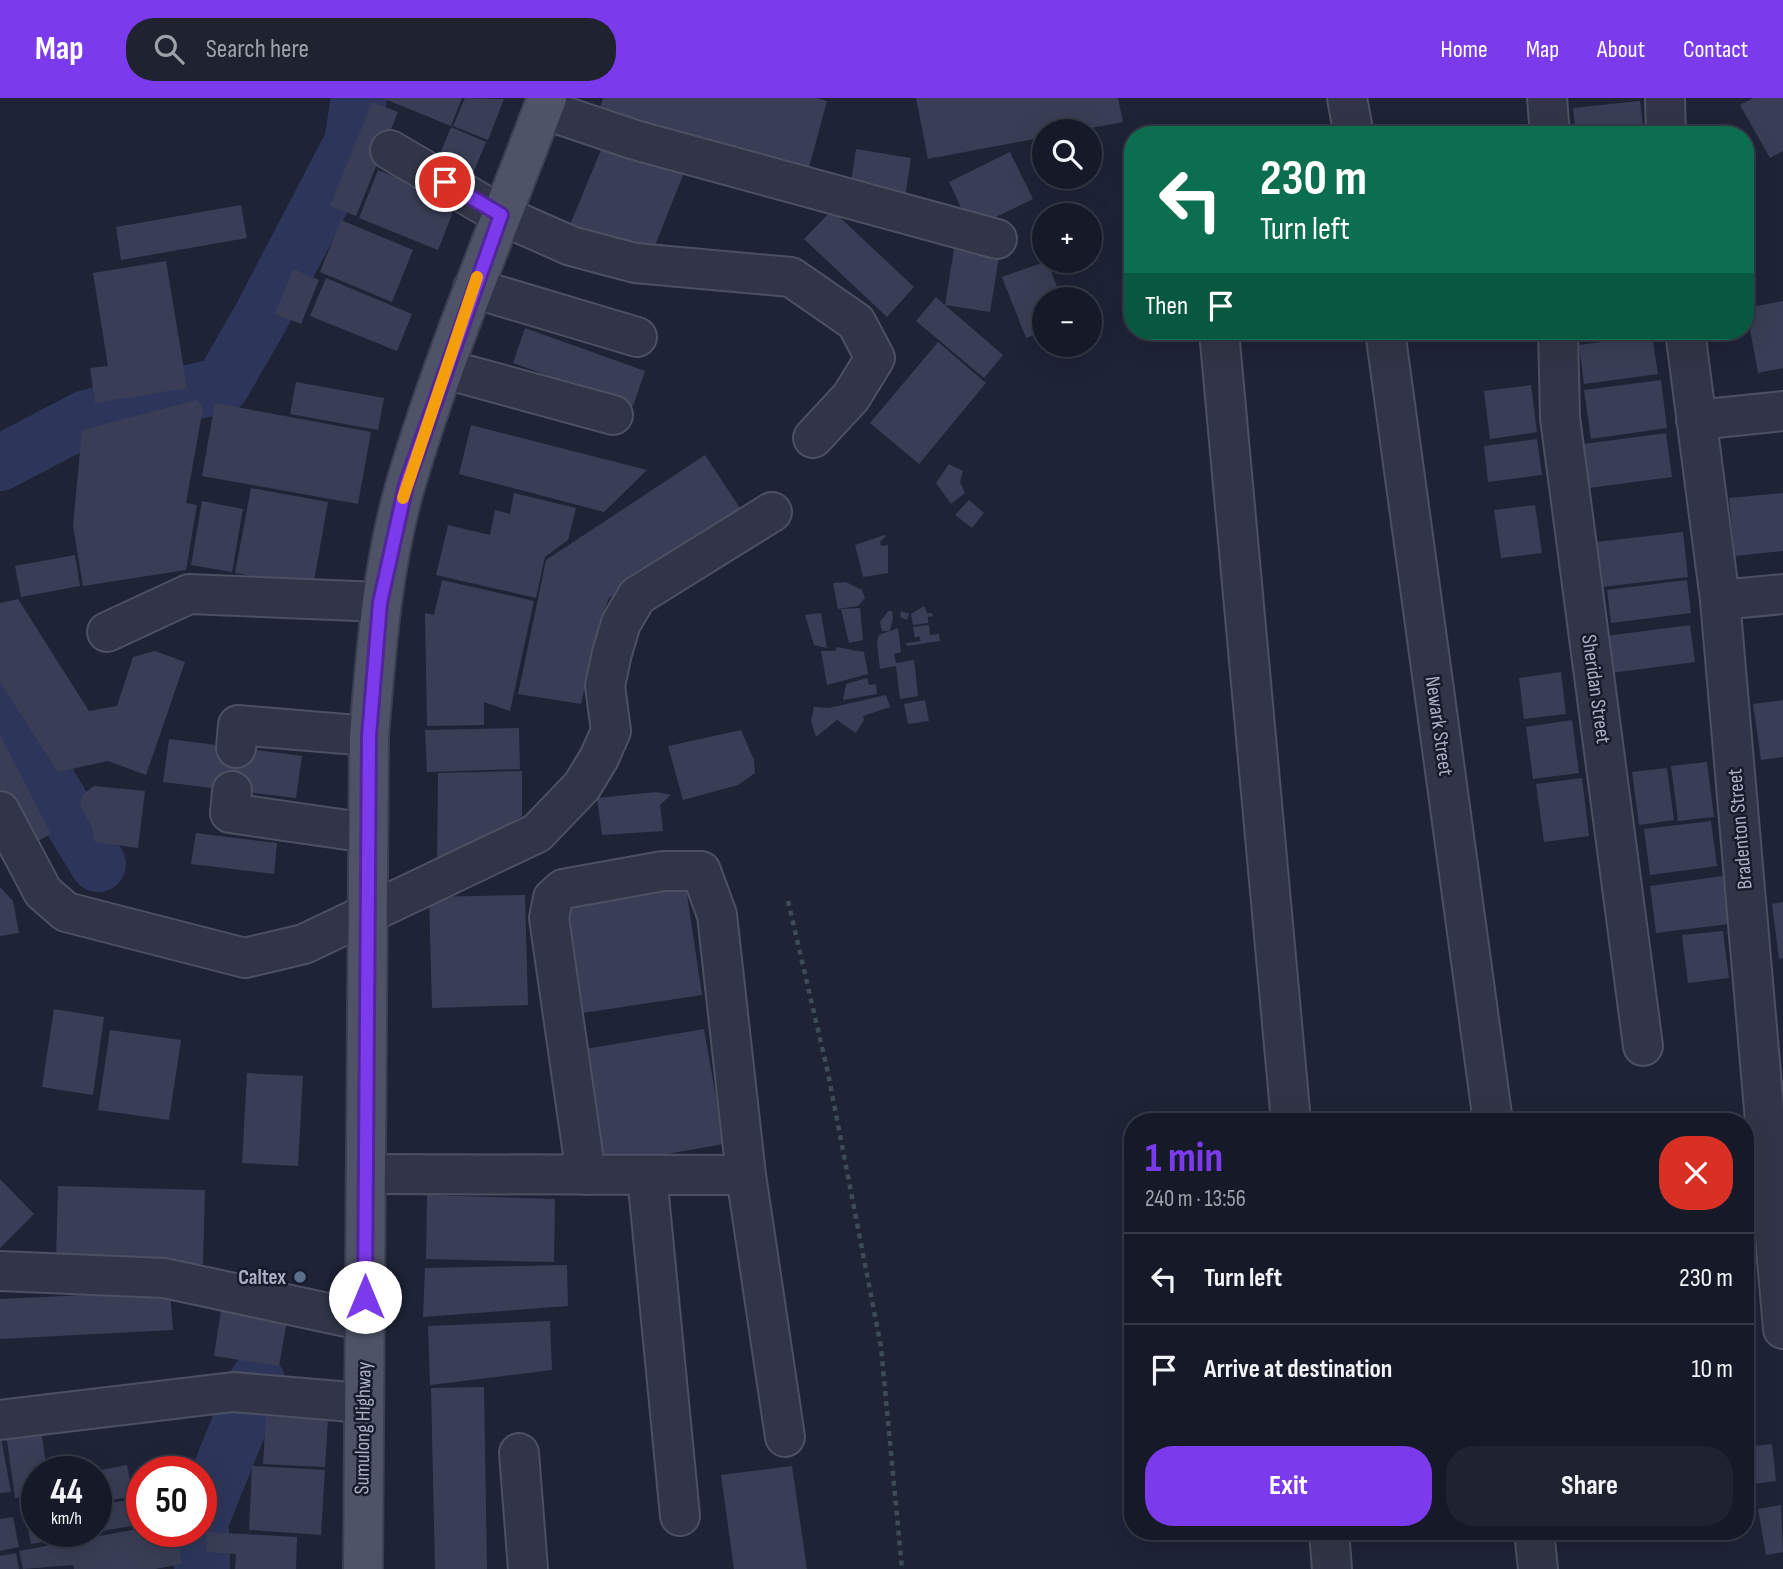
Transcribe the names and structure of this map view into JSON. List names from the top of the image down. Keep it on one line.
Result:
{"streets":{"main road":["Sumulong Highway"],"street":["Sheridan Street","Newark Street","Bradenton Street"]},"places":["Caltex"],"page":{"header":"Map","search":"Search here","nav":["Home","Map","About","Contact"],"map_buttons":["+","−"],"turn":["230 m","Turn left"],"then":"Then","heading":["1 min","240 m · 13:56"],"list":[{"name":"Turn left","value":"230 m"},{"name":"Arrive at destination","value":"10 m"}],"buttons":["Exit","Share"],"speed":"44 km/h","limit":"50"}}
